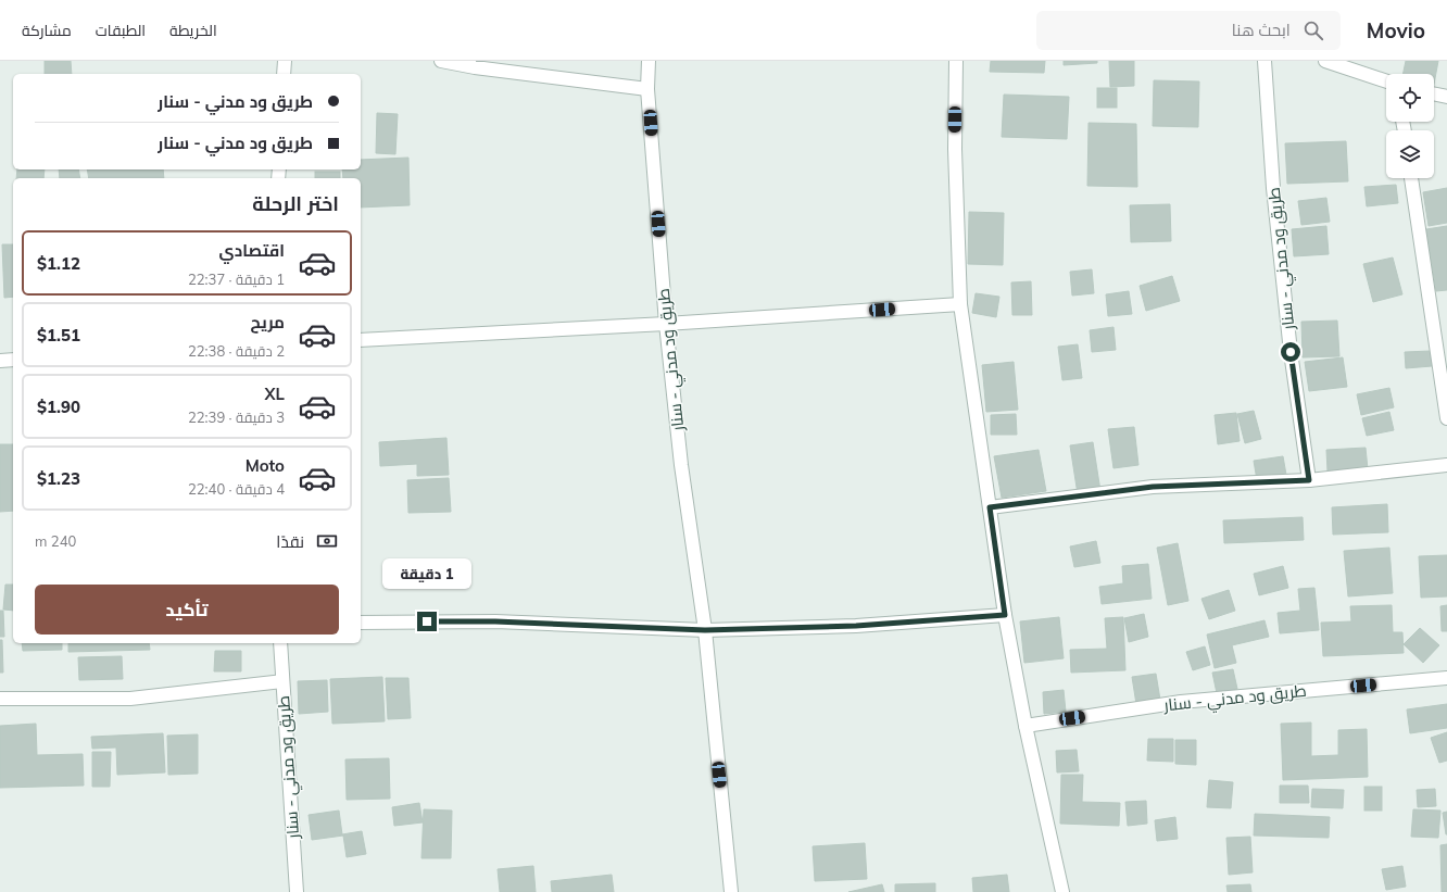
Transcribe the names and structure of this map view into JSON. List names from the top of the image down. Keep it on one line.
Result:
{"streets":{"street":["طريق ود مدني - سنار"]},"page":{"header":"Movio","search":"ابحث هنا","nav":["الخريطة","الطبقات","مشاركة"],"banner":["طريق ود مدني - سنار","طريق ود مدني - سنار"],"heading":"اختر الرحلة","list":[{"name":"اقتصادي","note":"1 دقيقة · 22:37","value":"$1.12"},{"name":"مريح","note":"2 دقيقة · 22:38","value":"$1.51"},{"name":"XL","note":"3 دقيقة · 22:39","value":"$1.90"},{"name":"Moto","note":"4 دقيقة · 22:40","value":"$1.23"}],"pay":["نقدًا","240 m"],"bubble":"1 دقيقة","buttons":"تأكيد"}}
